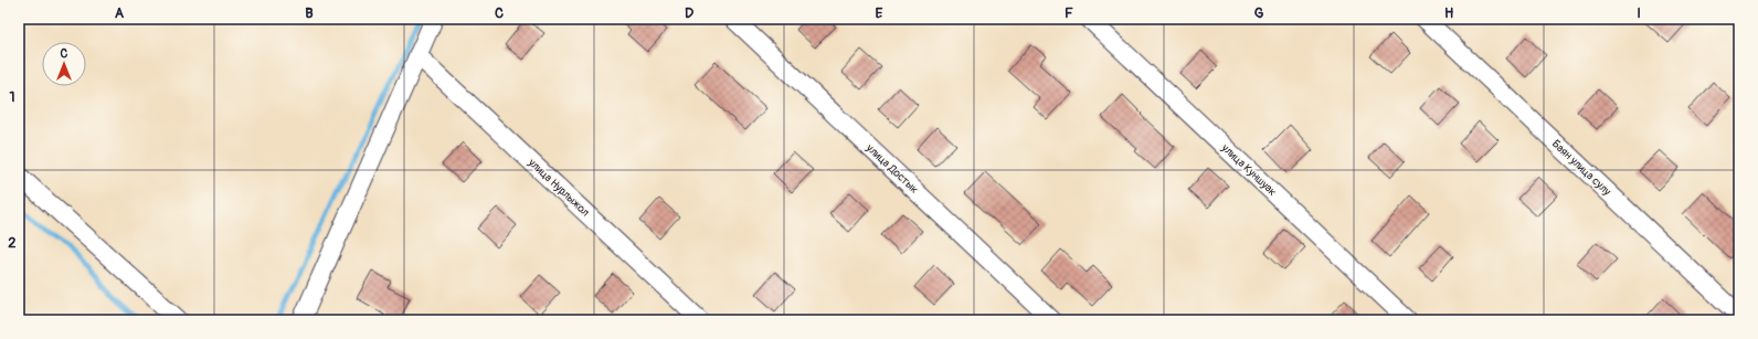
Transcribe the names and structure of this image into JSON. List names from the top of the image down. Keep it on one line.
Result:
{"streets":{"street":["Баян улица сулу","улица Достык","улица Куншуак","улица Нурлыжол"]},"north":"top","grid":{"columns":["A","B","C","D","E","F","G","H","I"],"rows":["1","2"]}}
